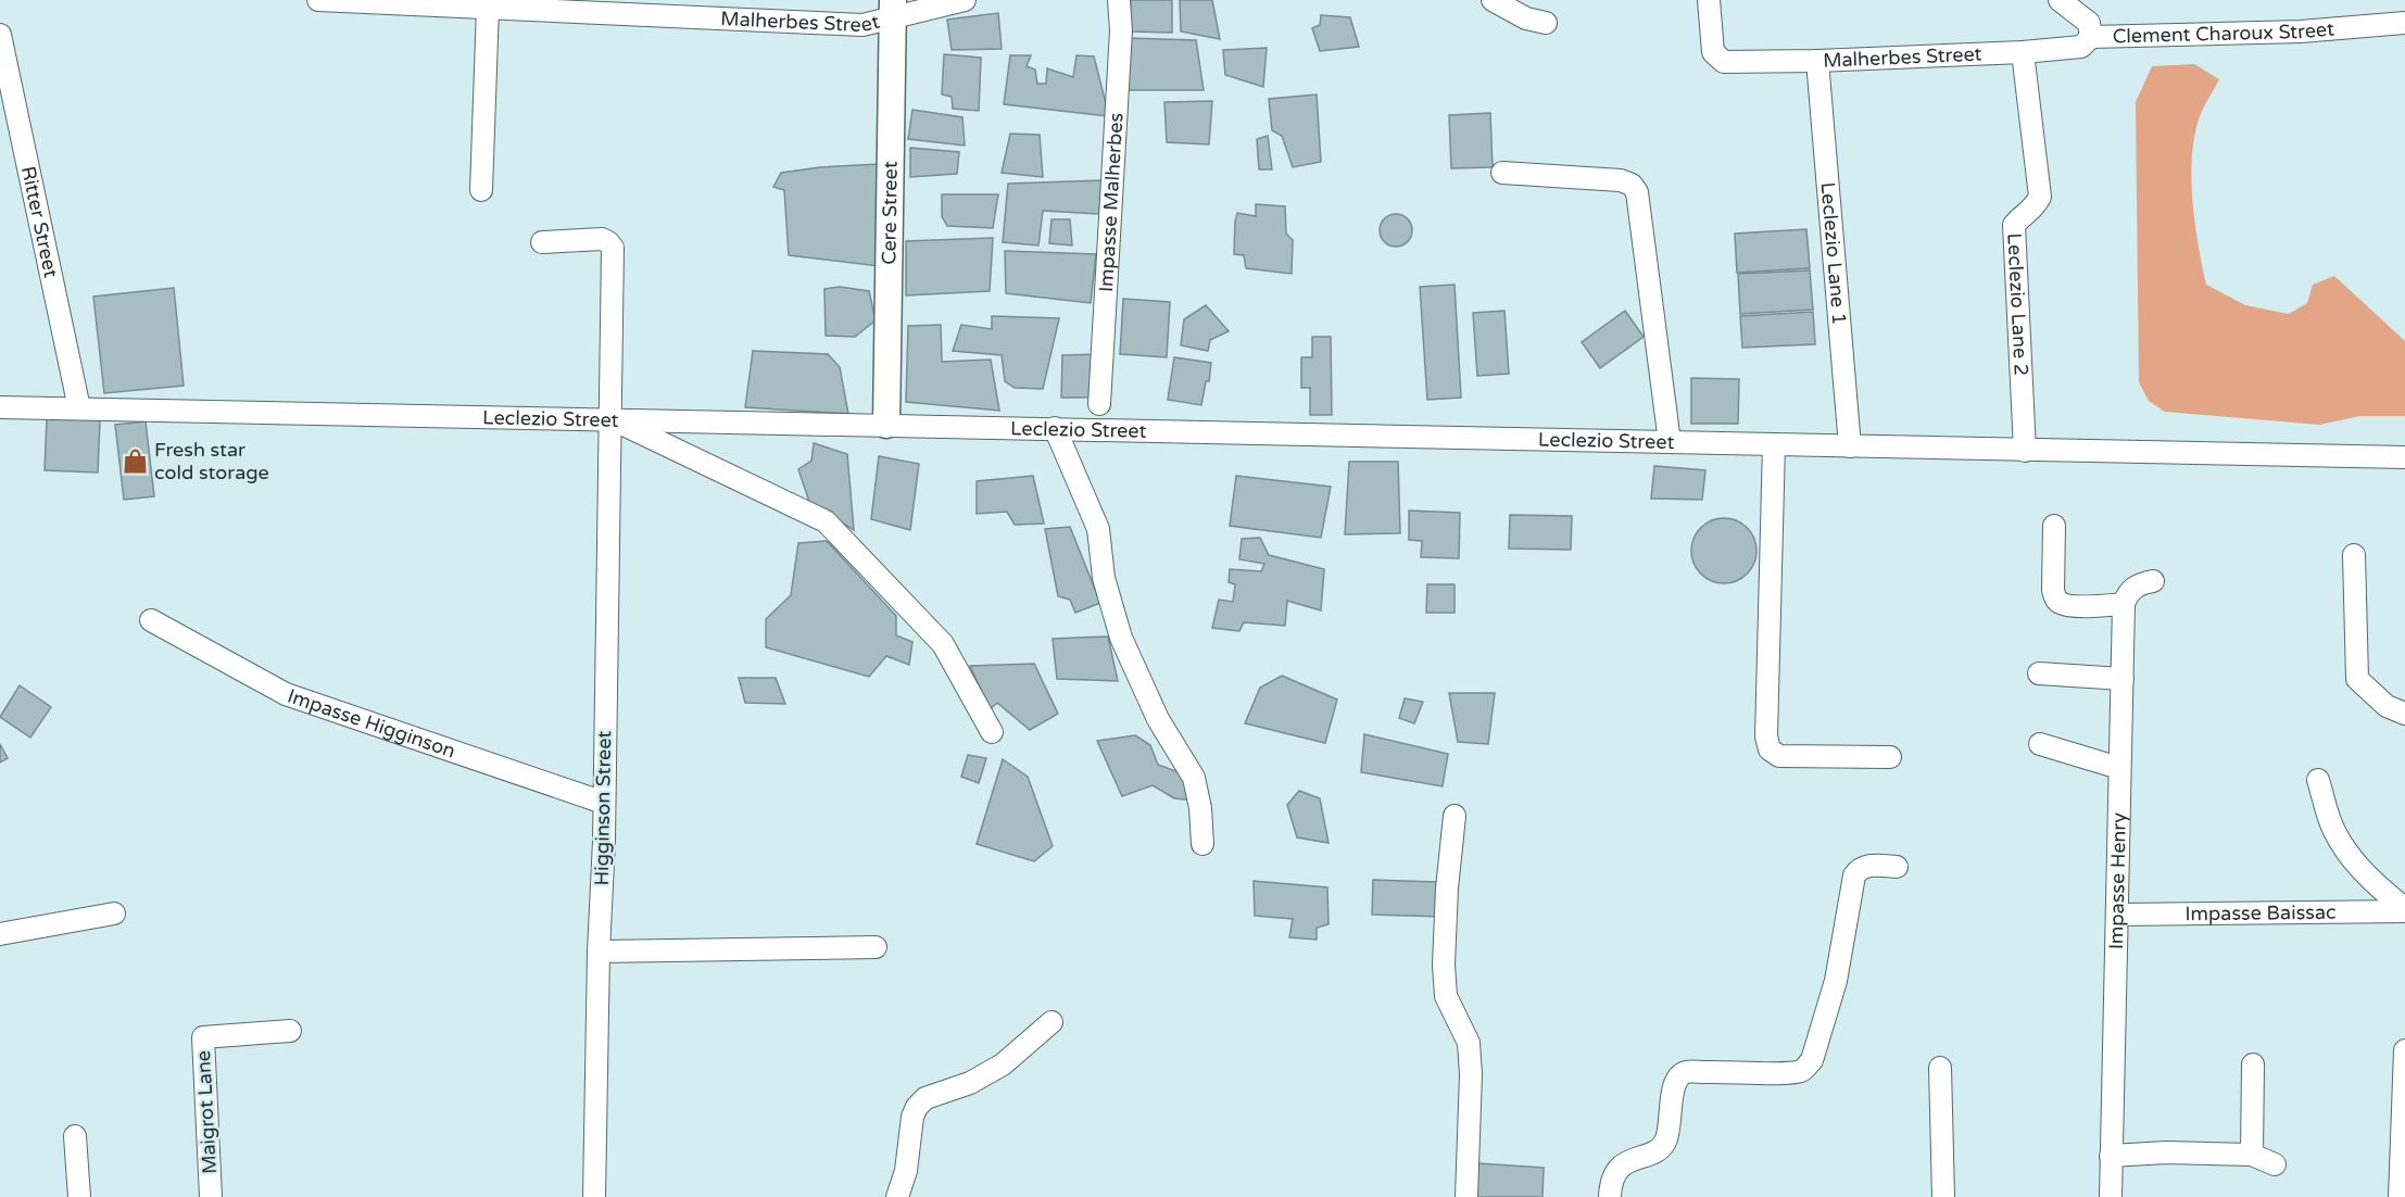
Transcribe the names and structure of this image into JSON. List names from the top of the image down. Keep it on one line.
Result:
{"streets":{"street":["Malherbes Street","Clement Charoux Street","Impasse Malherbes","Cere Street","Ritter Street","Leclezio Lane 1","Leclezio Lane 2","Leclezio Street","Impasse Higginson","Higginson Street","Impasse Henry","Impasse Baissac","Maigrot Lane"]},"crossings":[["Malherbes Street","Clement Charoux Street"],["Malherbes Street","Cere Street"],["Malherbes Street","Leclezio Lane 1"],["Malherbes Street","Leclezio Lane 2"],["Cere Street","Leclezio Street"],["Ritter Street","Leclezio Street"],["Leclezio Lane 1","Leclezio Street"],["Leclezio Lane 2","Leclezio Street"],["Leclezio Street","Higginson Street"],["Impasse Higginson","Higginson Street"],["Impasse Henry","Impasse Baissac"]],"places":{"shop":["Fresh star cold storage"]}}
